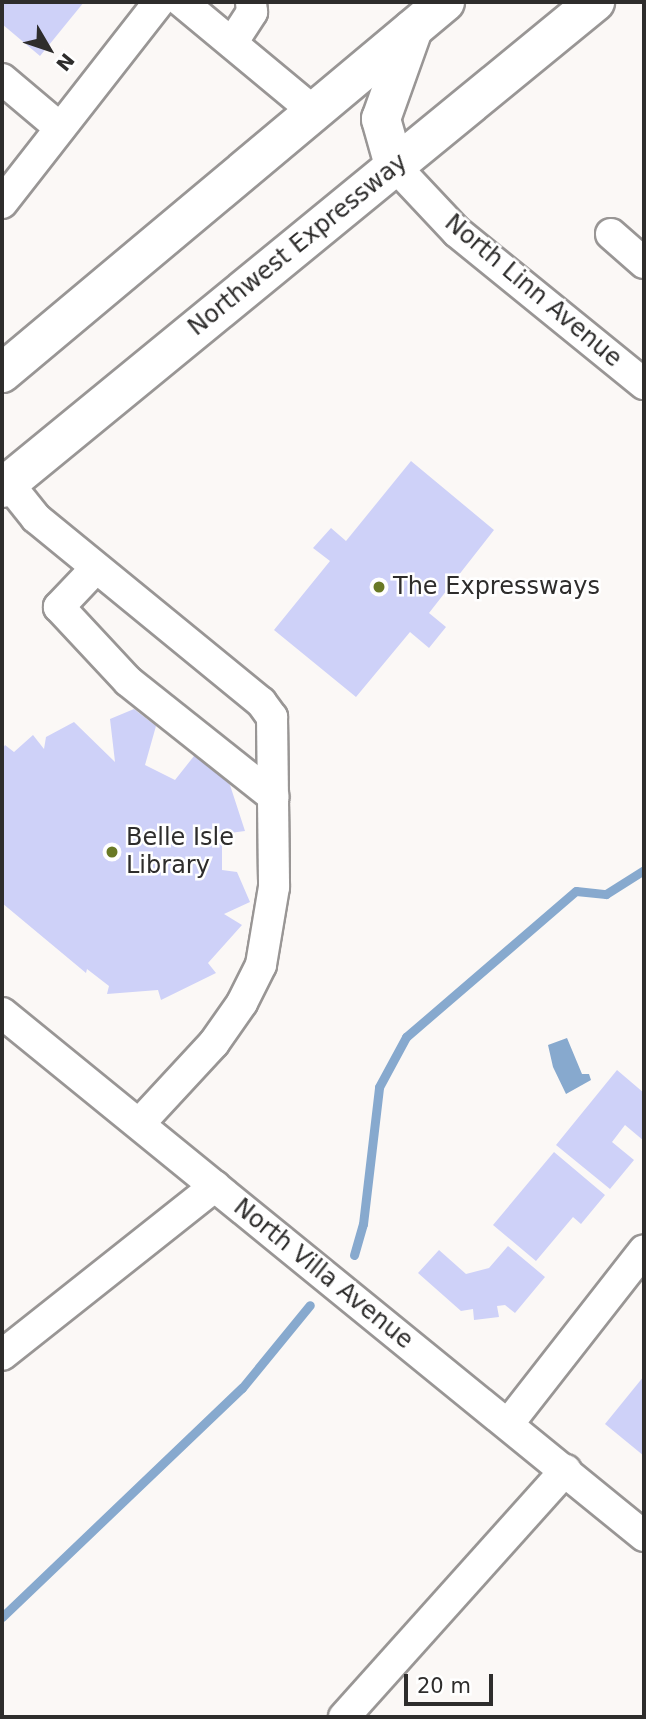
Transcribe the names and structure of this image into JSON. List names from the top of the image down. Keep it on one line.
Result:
{"streets":{"highway":["Northwest Expressway"],"street":["North Linn Avenue","North Villa Avenue"]},"crossings":[["Northwest Expressway","North Linn Avenue"]],"places":["The Expressways","Belle Isle Library"],"scale_bar":"20 m","north":"bottom right"}
